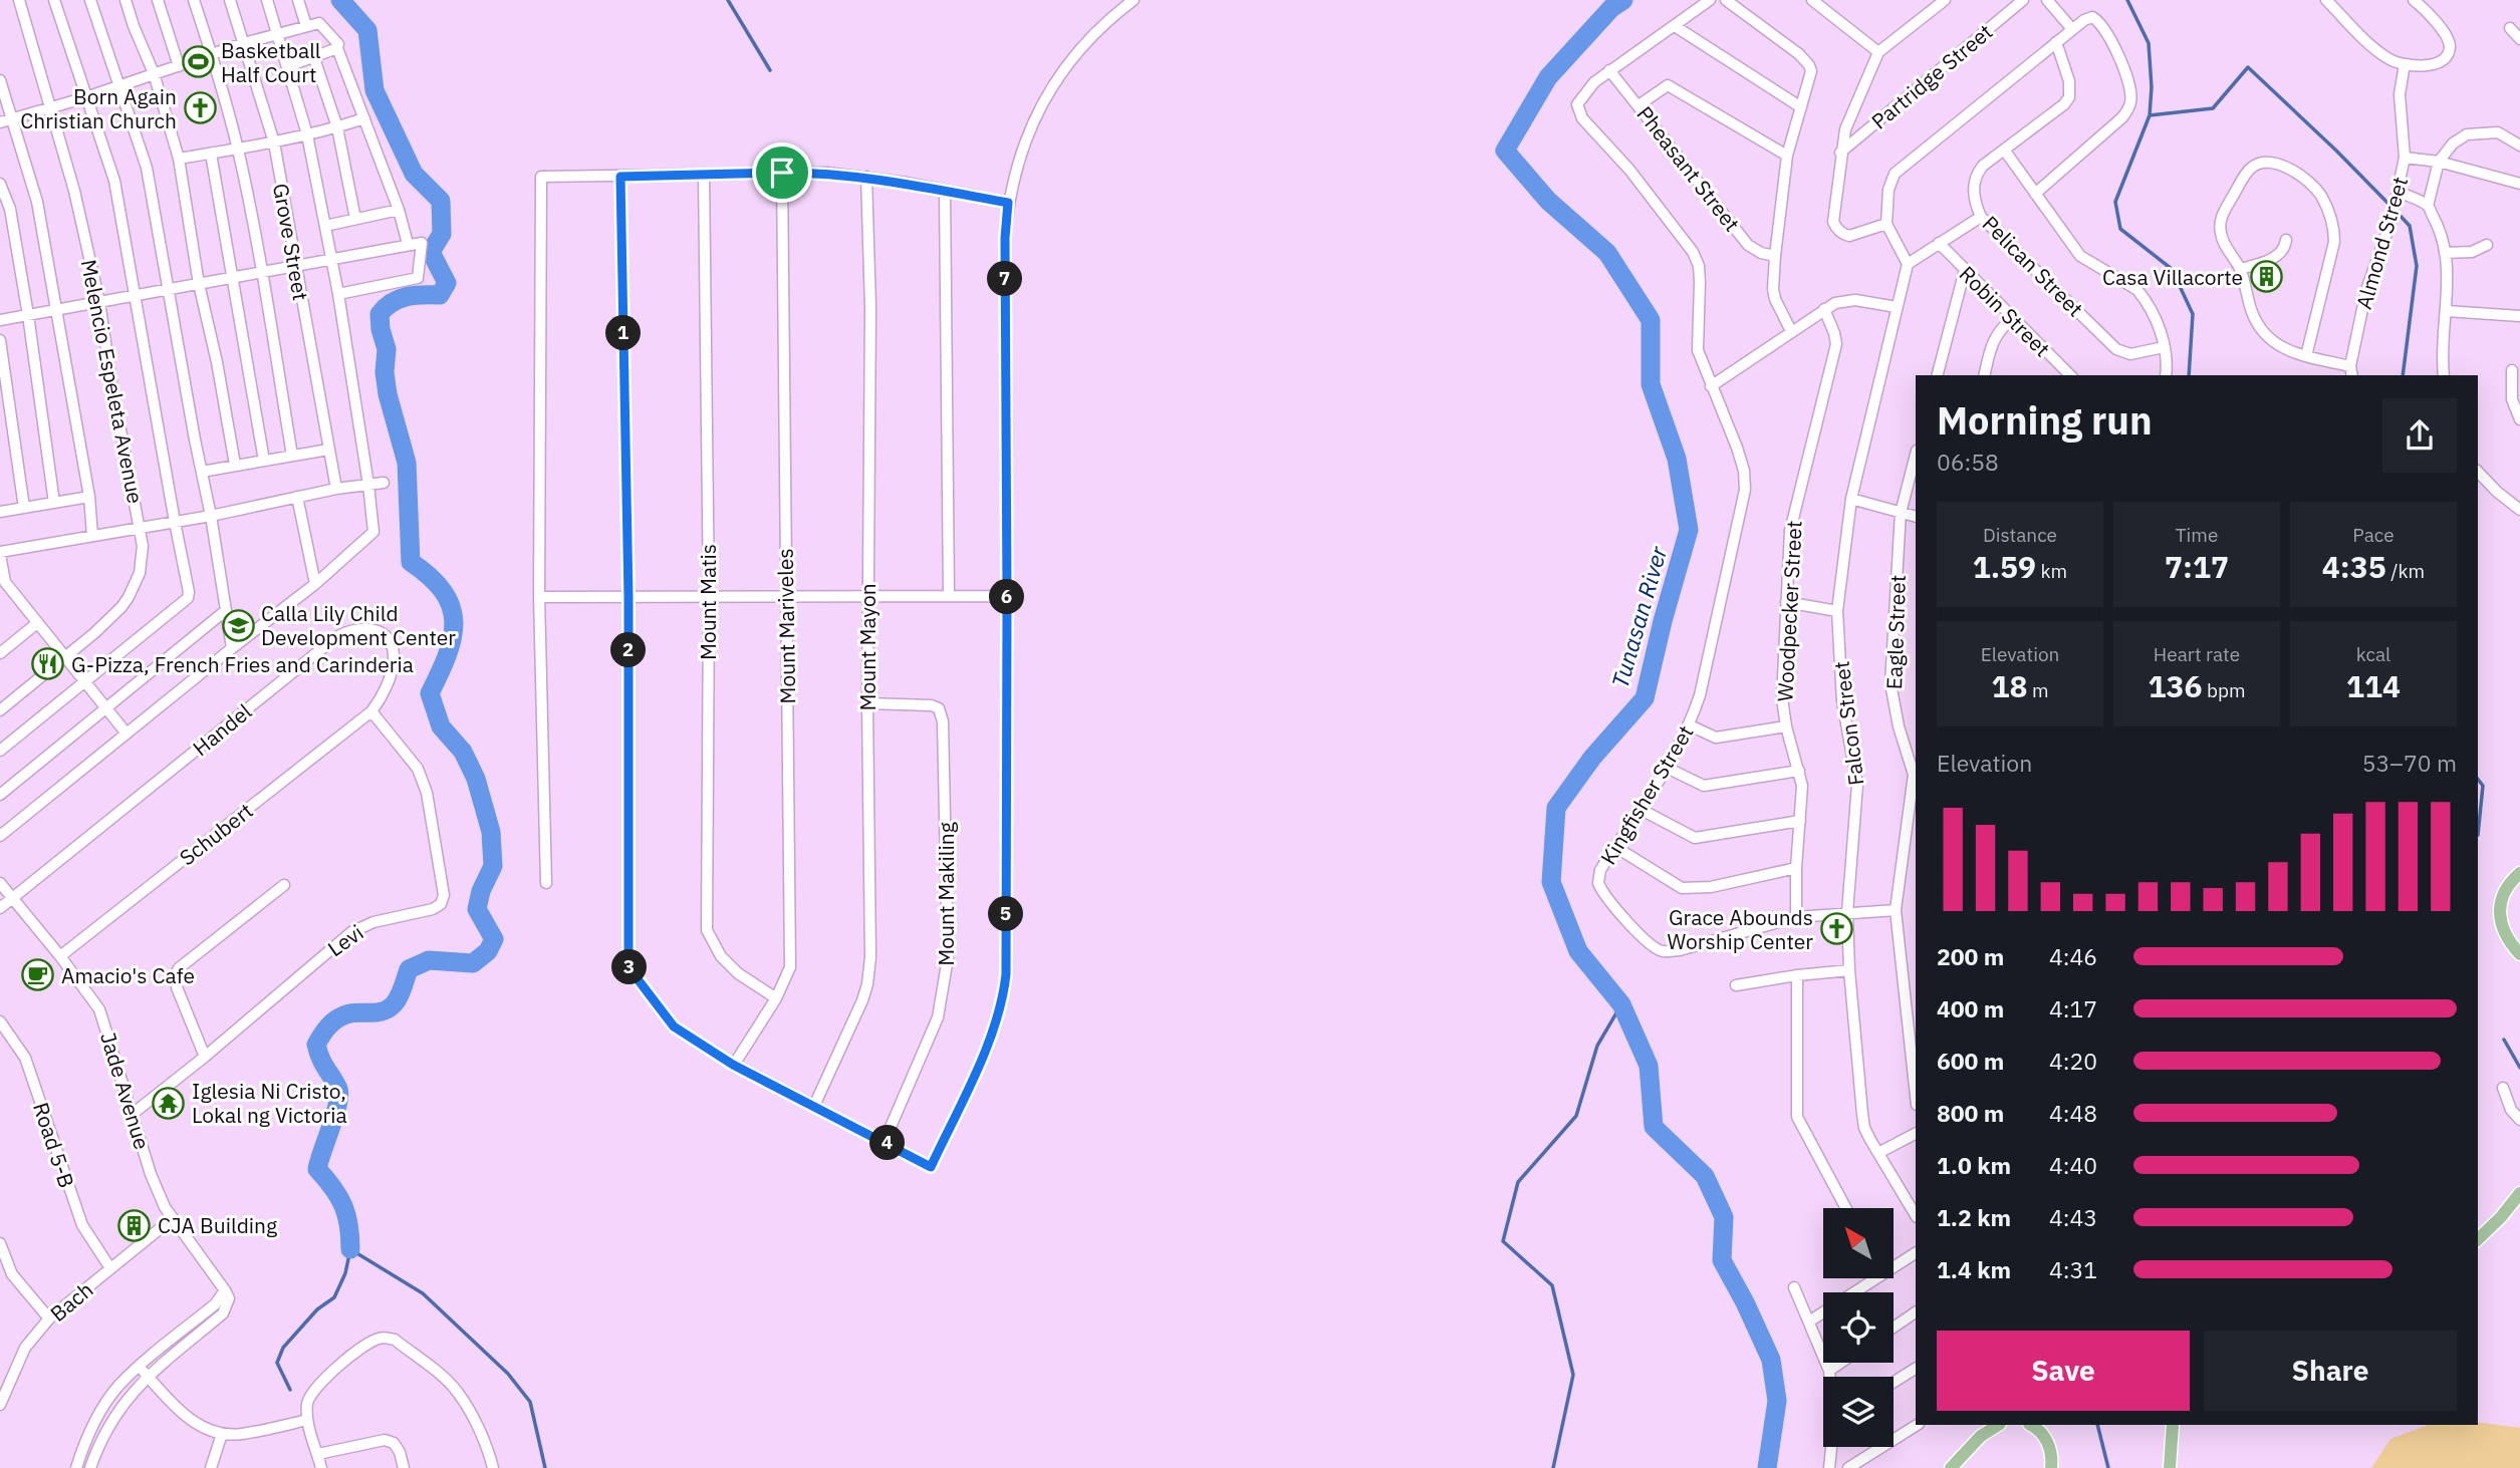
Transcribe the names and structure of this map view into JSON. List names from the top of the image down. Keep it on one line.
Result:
{"streets":{"street":["Partridge Street","Pheasant Street","Grove Street","Almond Street","Pelican Street","Robin Street","Melencio Espeleta Avenue","Mount Matis","Woodpecker Street","Mount Mariveles","Eagle Street","Mount Mayon","Falcon Street","Handel","Kingfisher Street","Schubert","Mount Makiling","Levi","Jade Avenue","Road 5-B","Bach"]},"crossings":[["Pheasant Street","Kingfisher Street"],["Mount Matis","Mount Mariveles"],["Woodpecker Street","Kingfisher Street"],["Eagle Street","Kingfisher Street"],["Mount Mayon","Mount Makiling"],["Falcon Street","Kingfisher Street"],["Handel","Schubert"],["Handel","Levi"],["Handel","Jade Avenue"],["Schubert","Levi"],["Schubert","Jade Avenue"],["Levi","Jade Avenue"],["Jade Avenue","Bach"],["Road 5-B","Bach"]],"water":["Tunasan River"],"places":{"sports":["Basketball Half Court"],"church":["Born Again Christian Church","Grace Abounds Worship Center"],"building":["Casa Villacorte","CJA Building"],"school or university":["Calla Lily Child Development Center"],"restaurant":["G-Pizza, French Fries and Carinderia"],"cafe":["Amacio's Cafe"],"temple":["Iglesia Ni Cristo, Lokal ng Victoria"]},"north":"top left","page":{"pins":["7","1","6","2","5","3","4"],"heading":["Morning run","06:58"],"stats":[["Distance","1.59 km"],["Time","7:17"],["Pace","4:35 /km"],["Elevation","18 m"],["Heart rate","136 bpm"],["kcal","114"]],"chart":["Elevation","53–70 m"],"list":[{"name":"200 m","note":"4:46"},{"name":"400 m","note":"4:17"},{"name":"600 m","note":"4:20"},{"name":"800 m","note":"4:48"},{"name":"1.0 km","note":"4:40"},{"name":"1.2 km","note":"4:43"},{"name":"1.4 km","note":"4:31"}],"buttons":["Save","Share"]}}
